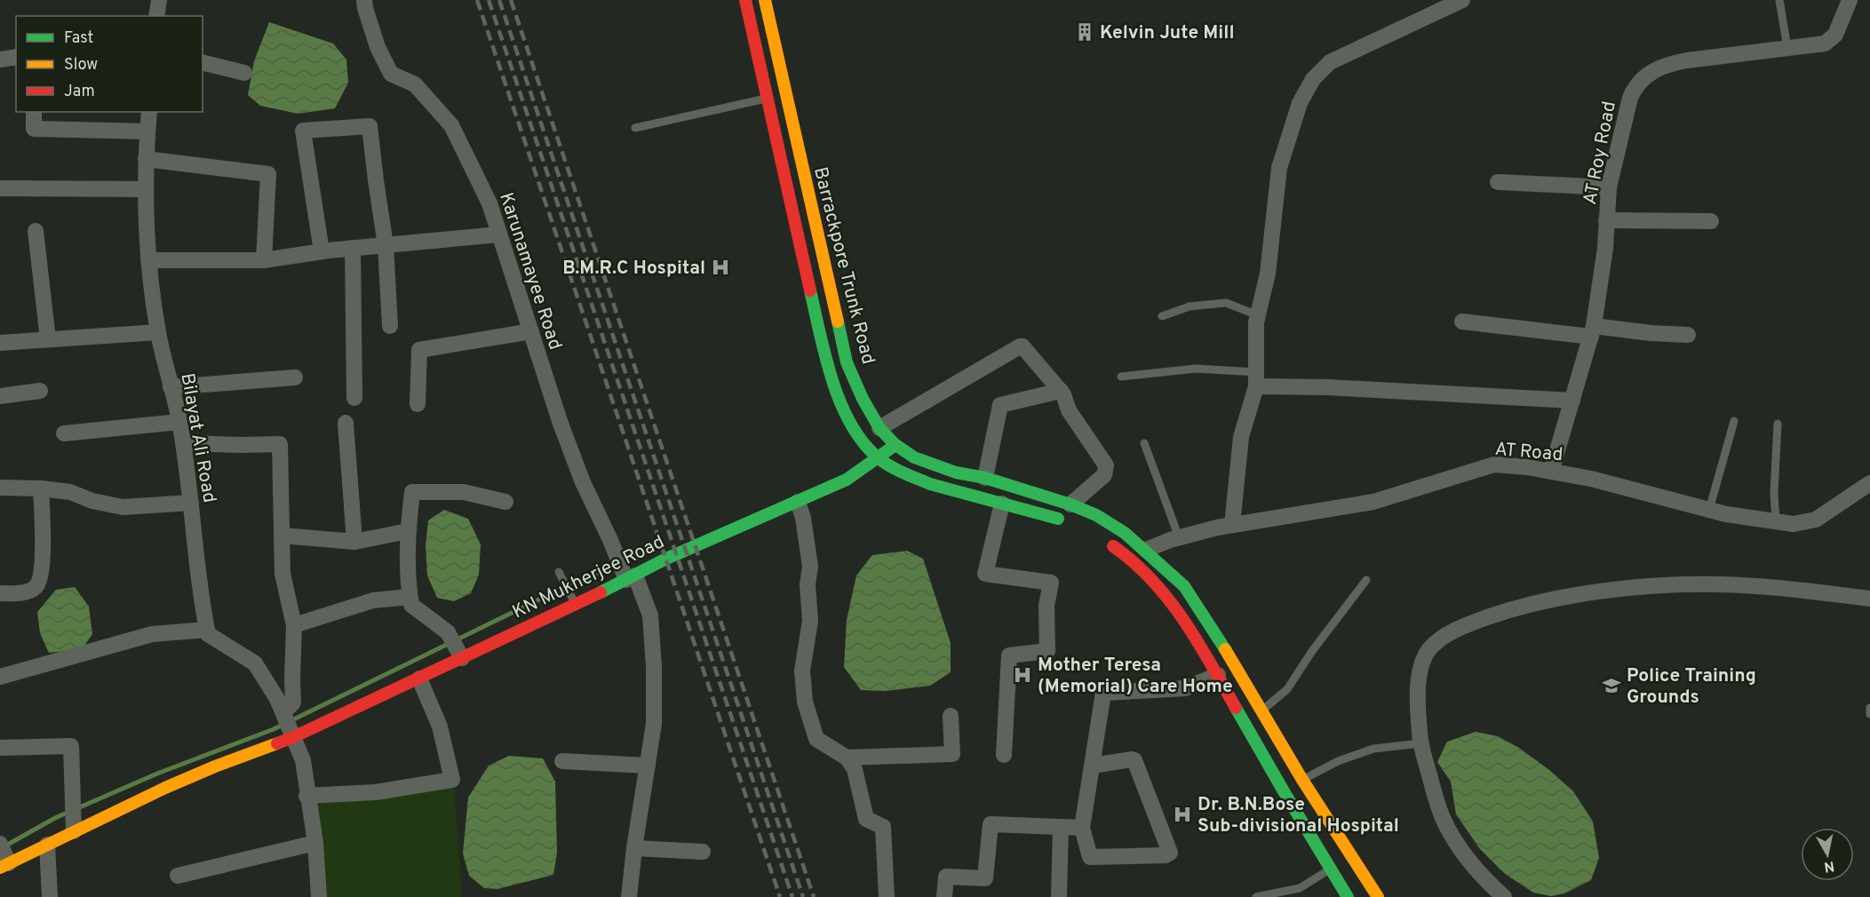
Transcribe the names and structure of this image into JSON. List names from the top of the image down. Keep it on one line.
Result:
{"streets":{"main road":["Barrackpore Trunk Road","KN Mukherjee Road"],"street":["AT Roy Road","Karunamayee Road","Bilayat Ali Road","AT Road"]},"crossings":[["AT Roy Road","AT Road"],["Barrackpore Trunk Road","AT Road"],["Barrackpore Trunk Road","KN Mukherjee Road"],["Karunamayee Road","KN Mukherjee Road"]],"places":{"building":["Kelvin Jute Mill"],"hospital":["B.M.R.C Hospital","Mother Teresa (Memorial) Care Home","Dr. B.N.Bose Sub-divisional Hospital"],"school or university":["Police Training Grounds"]},"legend":["Fast","Slow","Jam"],"north":"bottom"}
